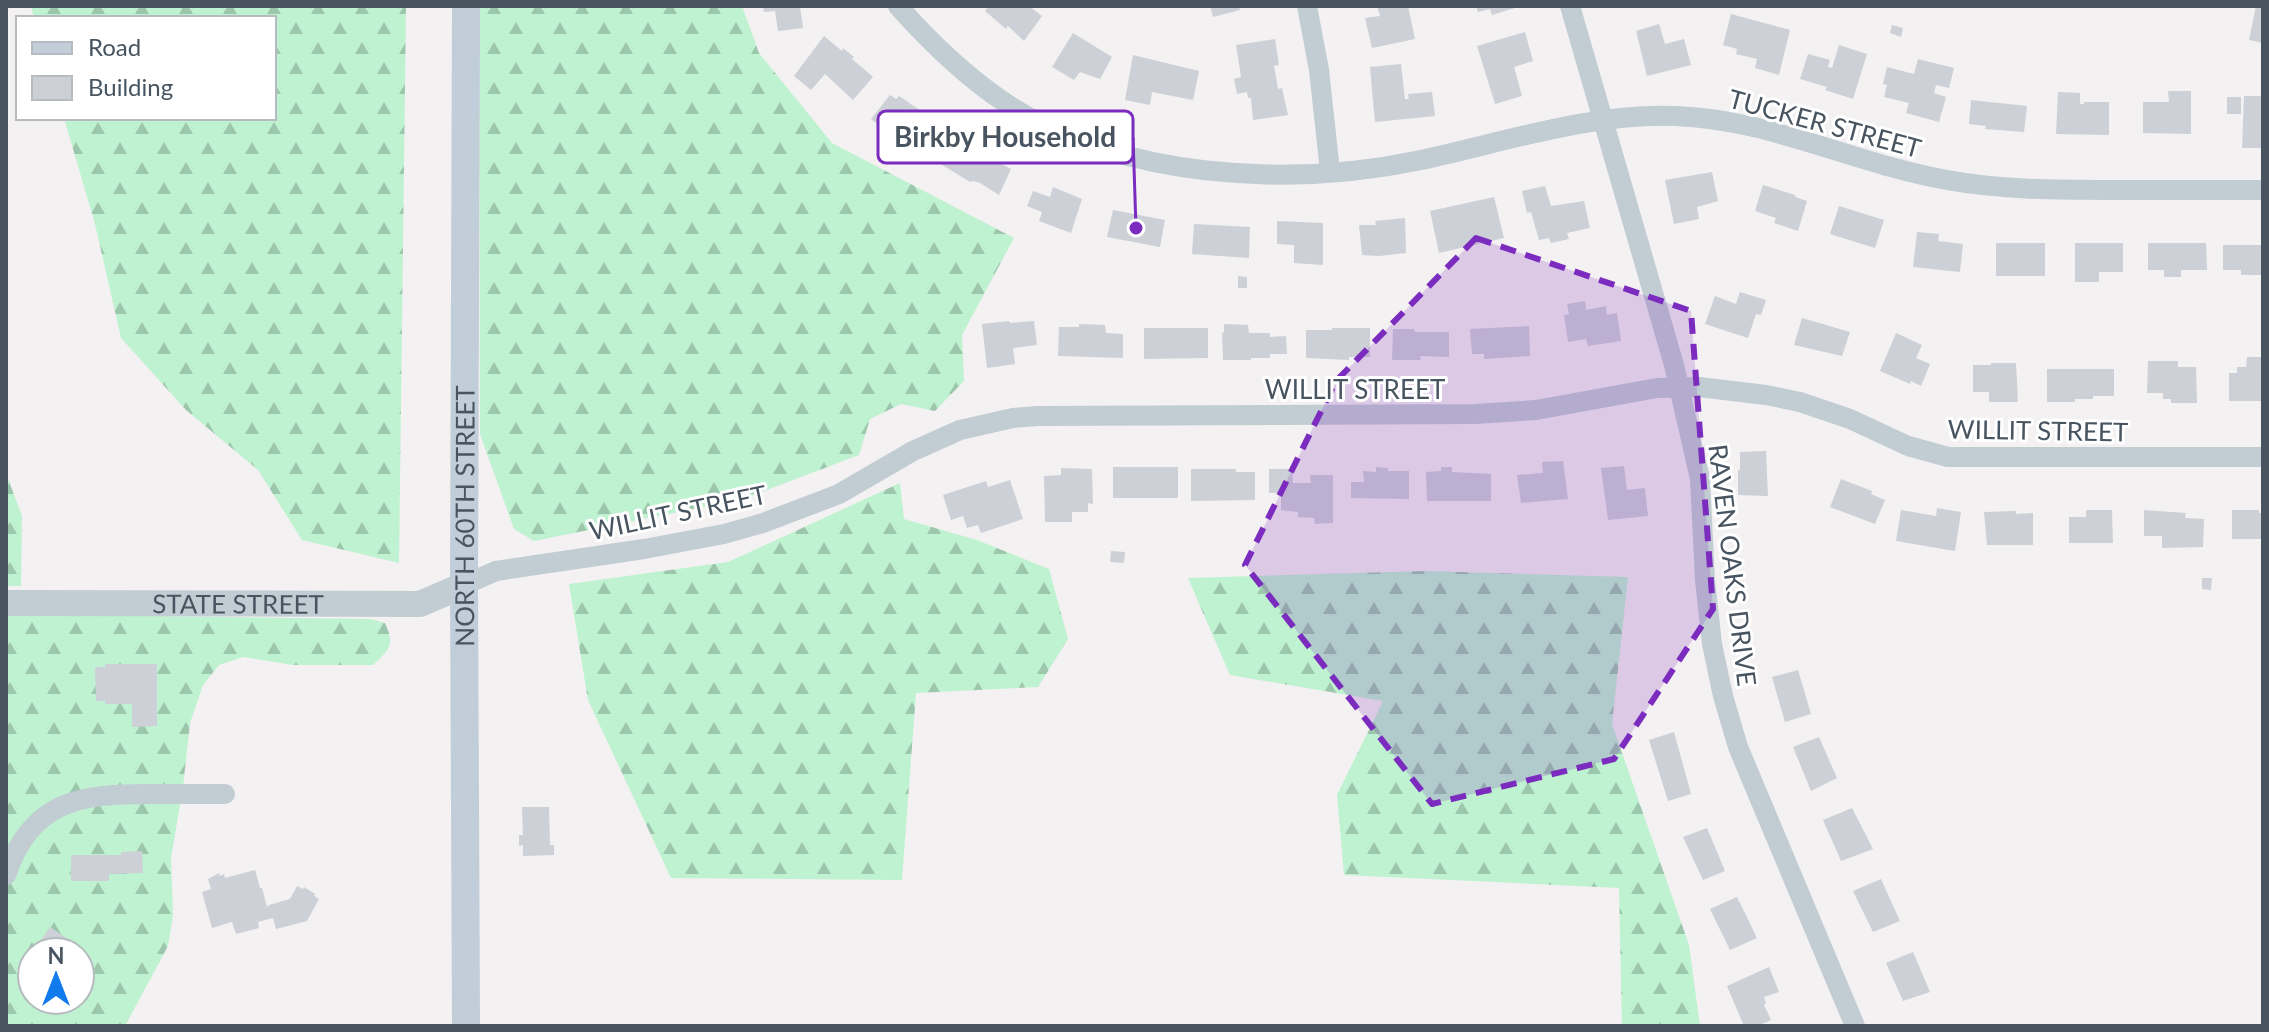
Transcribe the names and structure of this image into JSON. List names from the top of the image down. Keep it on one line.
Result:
{"streets":{"main road":["NORTH 60TH STREET"],"street":["TUCKER STREET","WILLIT STREET","RAVEN OAKS DRIVE","STATE STREET"]},"crossings":[["TUCKER STREET","RAVEN OAKS DRIVE"],["WILLIT STREET","NORTH 60TH STREET"],["WILLIT STREET","RAVEN OAKS DRIVE"],["WILLIT STREET","STATE STREET"],["NORTH 60TH STREET","STATE STREET"]],"places":["Birkby Household"],"legend":["Road","Building"],"north":"top"}
